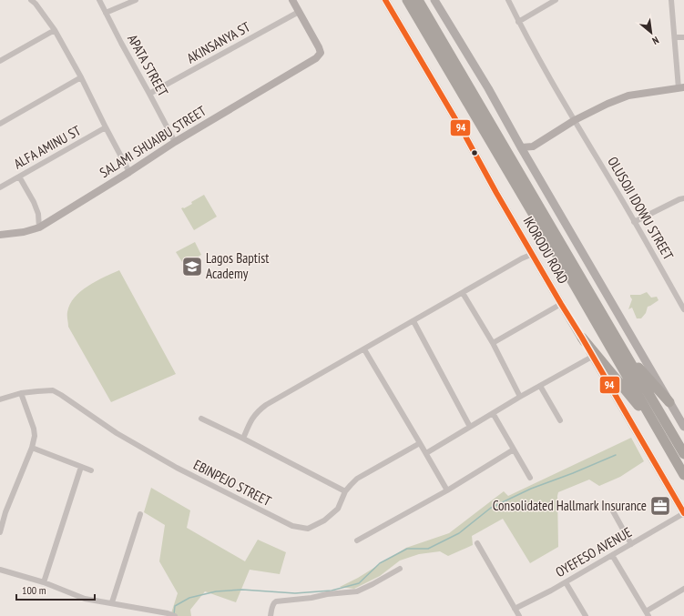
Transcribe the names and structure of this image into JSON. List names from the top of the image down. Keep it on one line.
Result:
{"streets":{"highway":["IKORODU ROAD"],"street":["AKINSANYA ST","APATA STREET","SALAMI SHUAIBU STREET","ALFA AMINU ST","OLUSOJI IDOWU STREET","EBINPEJO STREET","OYEFESO AVENUE"]},"crossings":[["AKINSANYA ST","APATA STREET"],["AKINSANYA ST","SALAMI SHUAIBU STREET"],["APATA STREET","SALAMI SHUAIBU STREET"],["IKORODU ROAD","OYEFESO AVENUE"]],"places":{"school or university":["Lagos Baptist Academy"],"office":["Consolidated Hallmark Insurance"]},"lines":["transit line 94"],"scale_bar":"100 m","north":"bottom right"}
